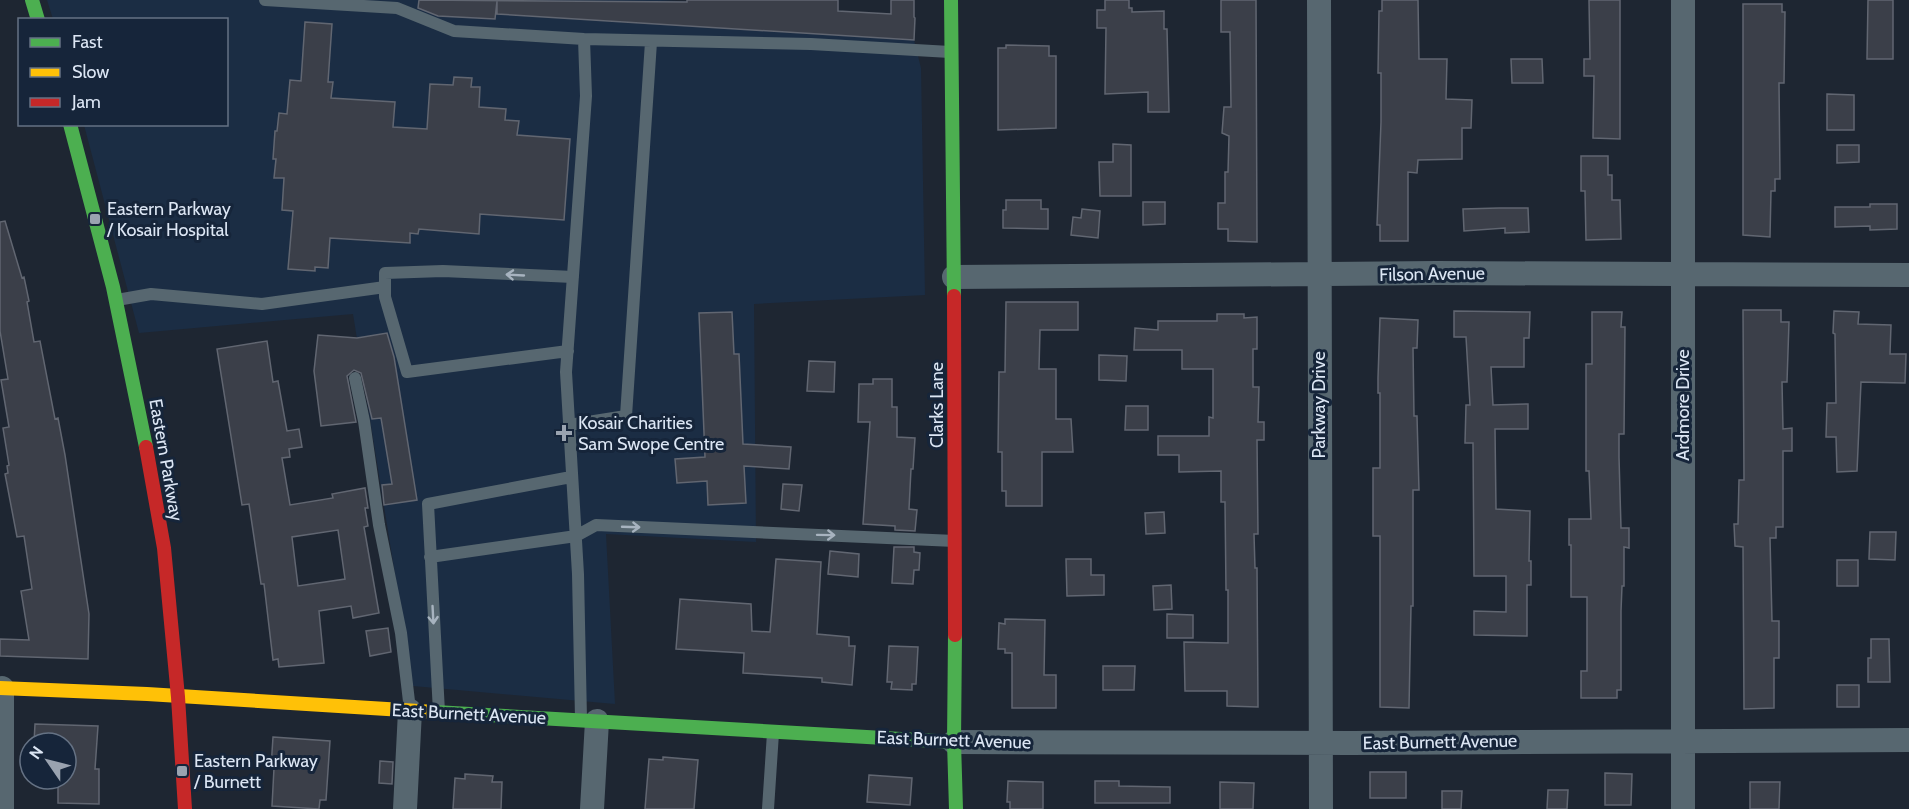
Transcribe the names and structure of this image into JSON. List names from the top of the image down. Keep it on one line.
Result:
{"streets":{"street":["Filson Avenue","Clarks Lane","Parkway Drive","Ardmore Drive","Eastern Parkway","East Burnett Avenue"]},"crossings":[["Filson Avenue","Clarks Lane"],["Filson Avenue","Parkway Drive"],["Filson Avenue","Ardmore Drive"],["Clarks Lane","East Burnett Avenue"],["Parkway Drive","East Burnett Avenue"],["Ardmore Drive","East Burnett Avenue"],["Eastern Parkway","East Burnett Avenue"]],"places":{"transit":["Eastern Parkway / Kosair Hospital","Eastern Parkway / Burnett"],"health":["Kosair Charities Sam Swope Centre"]},"legend":["Fast","Slow","Jam"],"north":"top left"}
